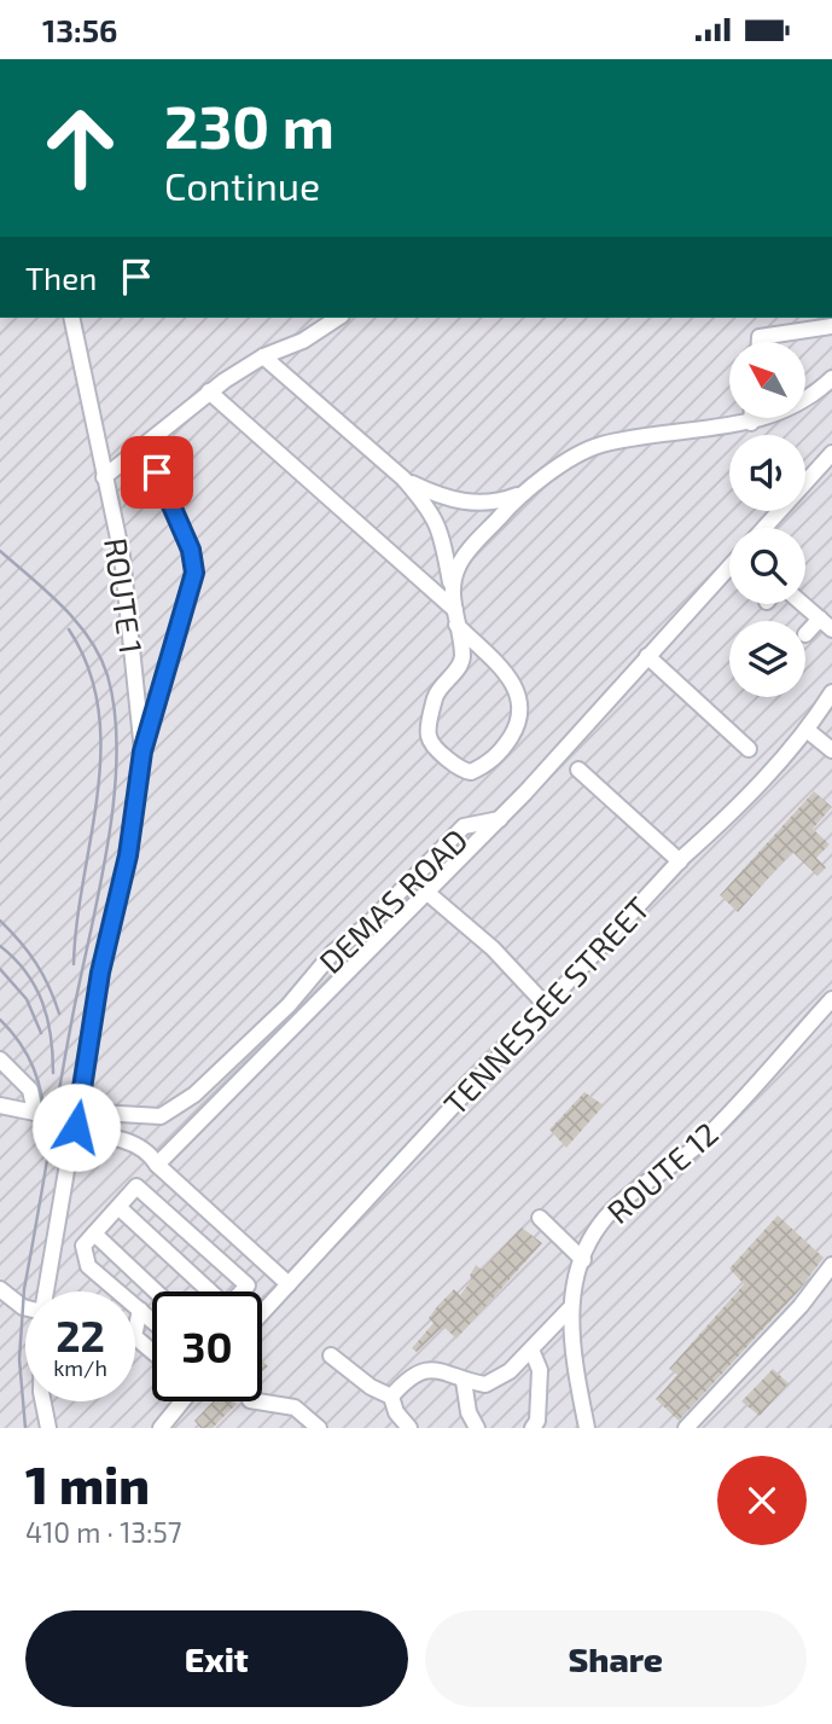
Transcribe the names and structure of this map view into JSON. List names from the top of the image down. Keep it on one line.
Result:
{"streets":{"street":["ROUTE 1","DEMAS ROAD","TENNESSEE STREET","ROUTE 12"]},"crossings":[["ROUTE 1","DEMAS ROAD"]],"north":"top left","page":{"status":"13:56","turn":["230 m","Continue"],"then":"Then","speed":"22 km/h","limit":"30","heading":["1 min","410 m · 13:57"],"buttons":["Exit","Share"]}}
